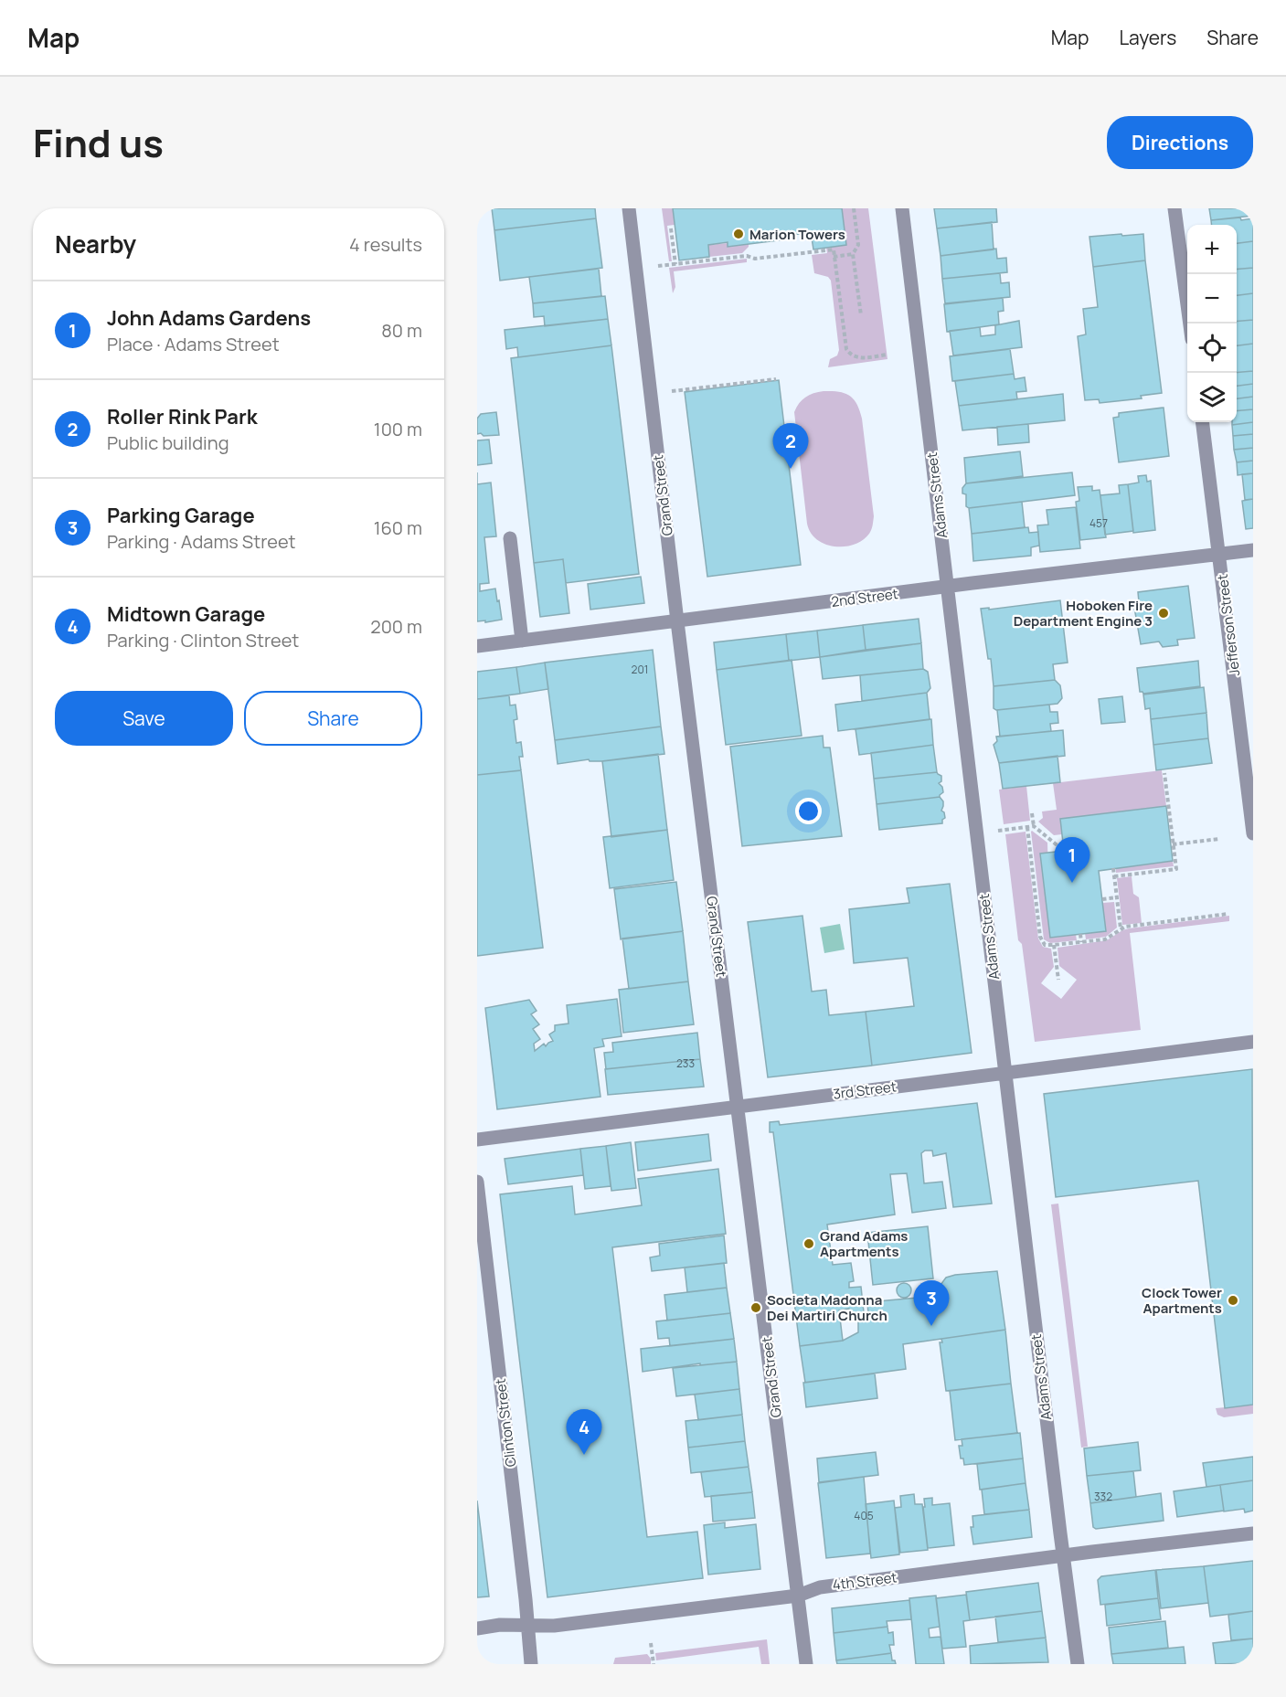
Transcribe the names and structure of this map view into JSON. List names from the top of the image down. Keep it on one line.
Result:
{"streets":{"street":["Grand Street","Adams Street","2nd Street","Jefferson Street","3rd Street","Clinton Street","4th Street"]},"crossings":[["Grand Street","2nd Street"],["Grand Street","3rd Street"],["Grand Street","4th Street"],["Adams Street","2nd Street"],["Adams Street","3rd Street"],["Adams Street","4th Street"],["2nd Street","Jefferson Street"],["Clinton Street","4th Street"]],"places":["Marion Towers","Hoboken Fire Department Engine 3","Grand Adams Apartments","Clock Tower Apartments","Societa Madonna Dei Martiri Church"],"house_numbers":["457","201","233","332","405"],"page":{"header":"Map","nav":["Map","Layers","Share"],"title":"Find us","buttons":["Directions",["Save","Share"]],"heading":["Nearby","4 results"],"map_buttons":["+","−"],"list":[{"mark":"1","name":"John Adams Gardens","note":"Place · Adams Street","value":"80 m"},{"mark":"2","name":"Roller Rink Park","note":"Public building","value":"100 m"},{"mark":"3","name":"Parking Garage","note":"Parking · Adams Street","value":"160 m"},{"mark":"4","name":"Midtown Garage","note":"Parking · Clinton Street","value":"200 m"}],"pins":["2","1","3","4"]}}
